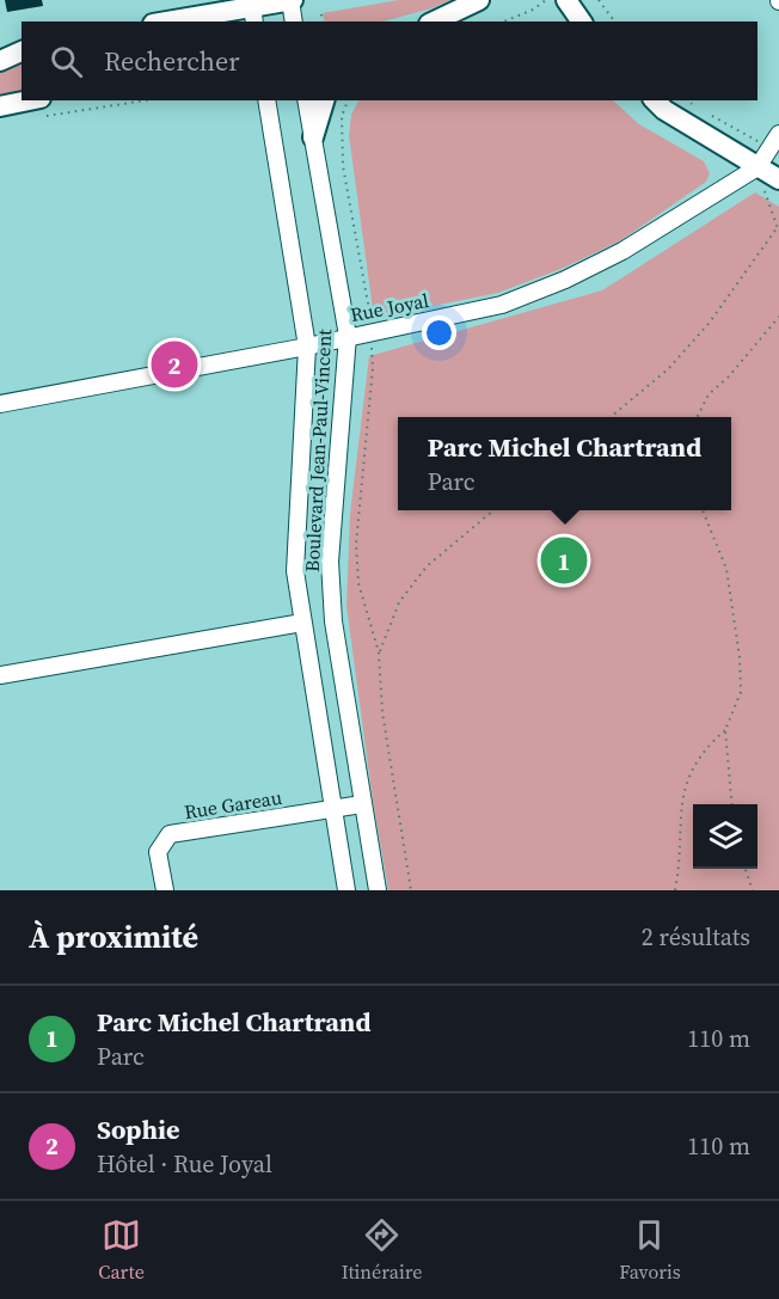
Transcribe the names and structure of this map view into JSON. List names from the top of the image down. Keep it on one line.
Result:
{"streets":{"street":["Rue Joyal","Boulevard Jean-Paul-Vincent","Rue Gareau"]},"crossings":[["Rue Joyal","Boulevard Jean-Paul-Vincent"],["Boulevard Jean-Paul-Vincent","Rue Gareau"]],"page":{"search":"Rechercher","pins":["2","1"],"popup":["Parc Michel Chartrand","Parc"],"heading":["À proximité","2 résultats"],"list":[{"mark":"1","name":"Parc Michel Chartrand","note":"Parc","value":"110 m"},{"mark":"2","name":"Sophie","note":"Hôtel · Rue Joyal","value":"110 m"}],"nav":["Carte","Itinéraire","Favoris"]}}
